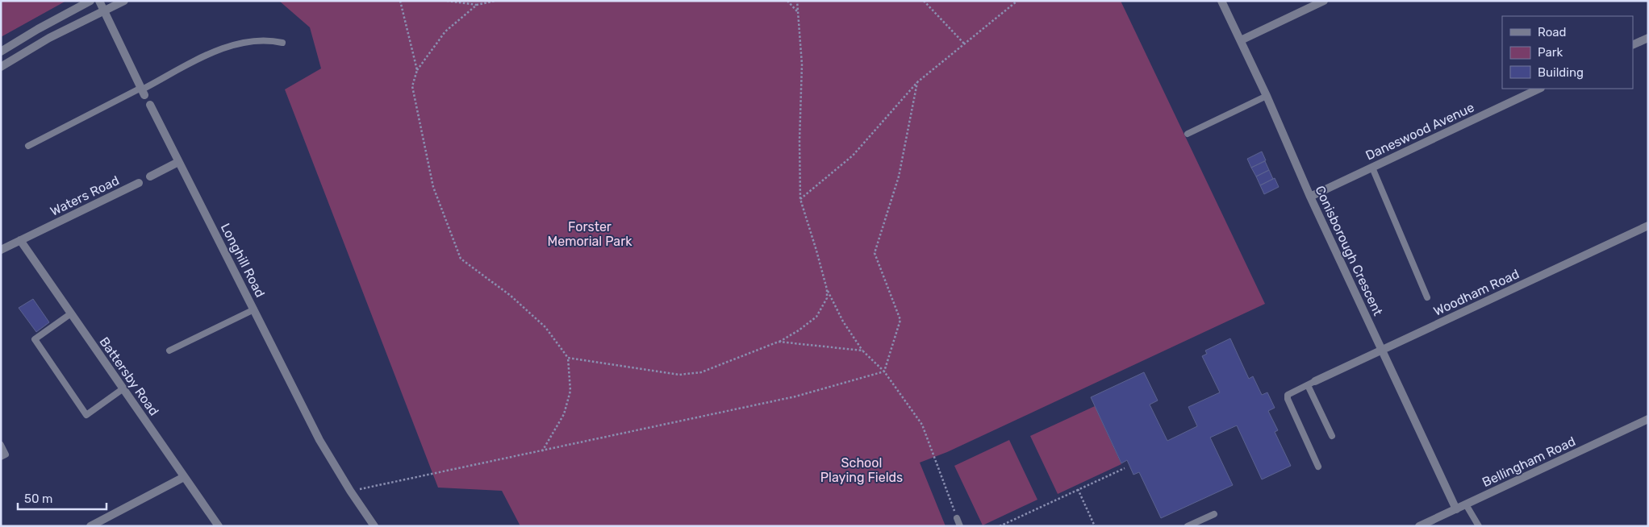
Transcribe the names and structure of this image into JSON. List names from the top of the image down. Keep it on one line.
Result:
{"streets":{"street":["Daneswood Avenue","Waters Road","Conisborough Crescent","Longhill Road","Woodham Road","Battersby Road","Bellingham Road"]},"crossings":[["Daneswood Avenue","Conisborough Crescent"],["Waters Road","Longhill Road"],["Waters Road","Battersby Road"],["Conisborough Crescent","Woodham Road"],["Conisborough Crescent","Bellingham Road"]],"parks":["Forster Memorial Park","School Playing Fields"],"legend":["Road","Park","Building"],"scale_bar":"50 m"}
